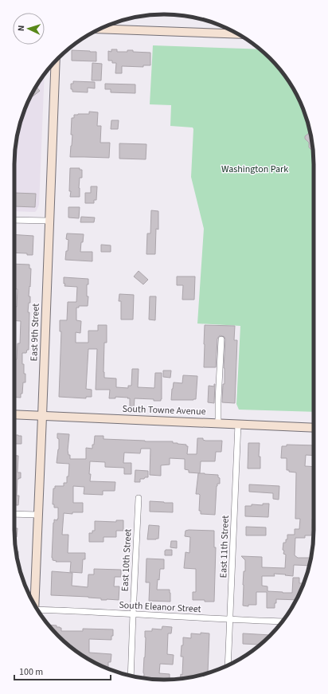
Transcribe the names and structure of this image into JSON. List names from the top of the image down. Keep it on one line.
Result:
{"streets":{"street":["East 9th Street","South Towne Avenue","East 11th Street","East 10th Street","South Eleanor Street"]},"crossings":[["East 9th Street","South Towne Avenue"],["South Towne Avenue","East 11th Street"],["East 11th Street","South Eleanor Street"],["East 10th Street","South Eleanor Street"]],"parks":["Washington Park"],"scale_bar":"100 m","north":"left"}
